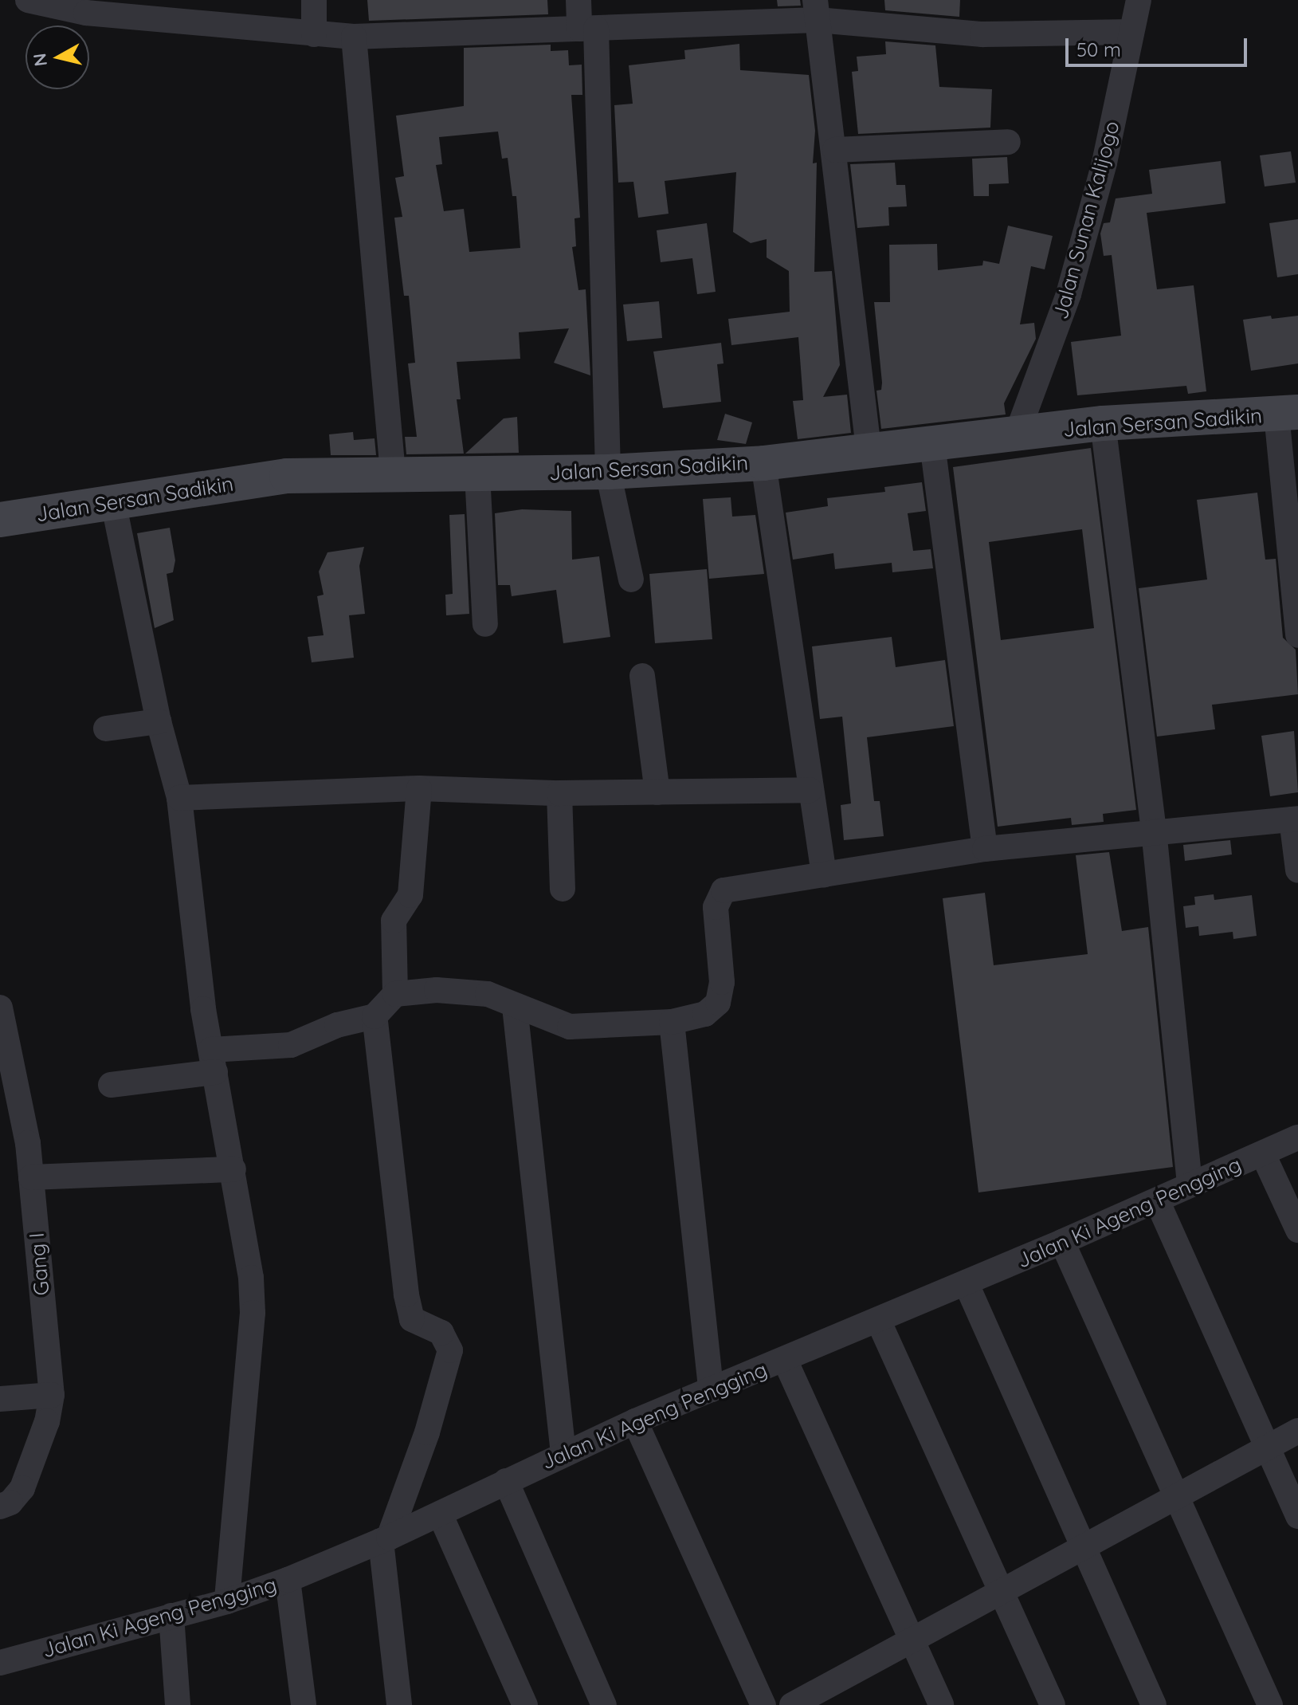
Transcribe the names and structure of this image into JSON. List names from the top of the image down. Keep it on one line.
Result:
{"streets":{"main road":["Jalan Sersan Sadikin"],"street":["Jalan Sunan Kalijogo","Jalan Ki Ageng Pengging","Gang I"]},"crossings":[["Jalan Sunan Kalijogo","Jalan Sersan Sadikin"]],"scale_bar":"50 m","north":"left"}
